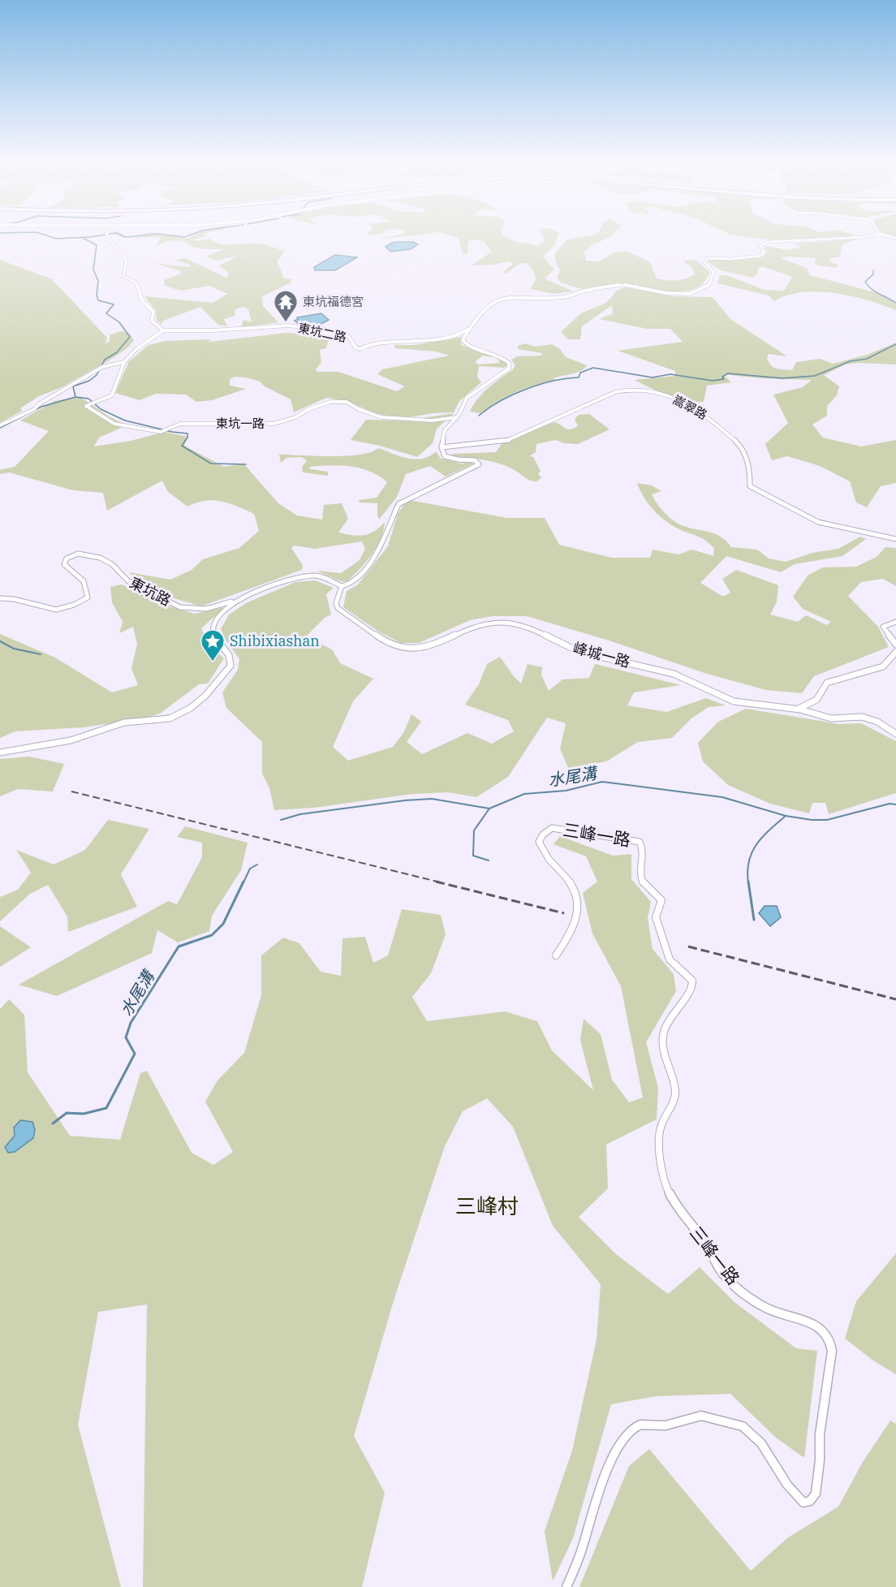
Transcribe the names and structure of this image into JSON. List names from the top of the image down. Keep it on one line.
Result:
{"streets":{"street":["東坑二路","嵩翠路","東坑一路","東坑路","峰城一路","三峰一路"]},"districts":["三峰村"],"water":["水尾溝"],"places":{"temple":["東坑福德宮"],"place":["Shibixiashan"]}}
